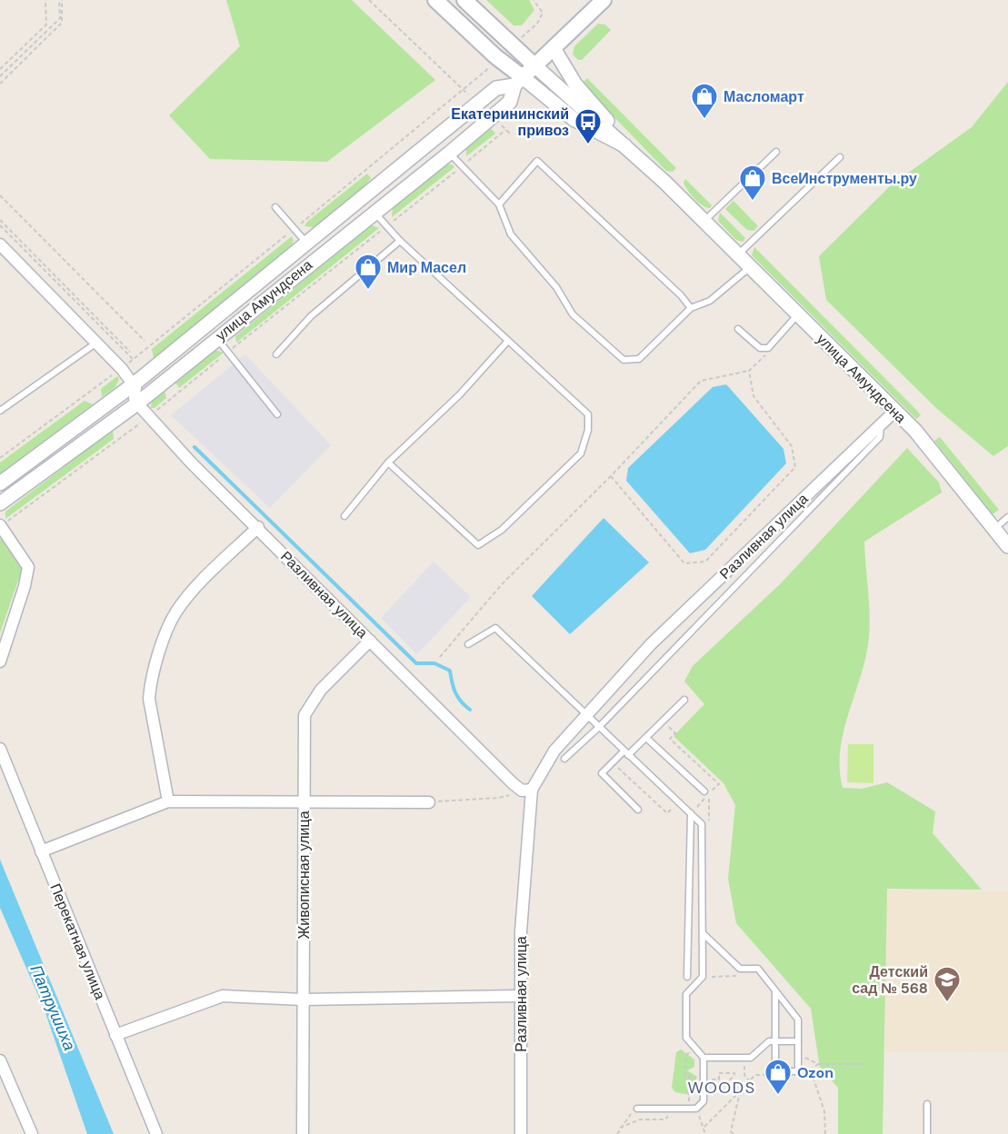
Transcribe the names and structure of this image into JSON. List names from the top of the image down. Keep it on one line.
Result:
{"streets":{"main road":["улица Амундсена"],"street":["Разливная улица","Живописная улица","Перекатная улица"]},"crossings":[["улица Амундсена","Разливная улица"],["Разливная улица","Живописная улица"]],"districts":["WOODS"],"water":["Патрушиха"],"places":{"shop":["Масломарт","ВсеИнструменты.ру","Мир Масел","Ozon"],"bus stop":["Екатерининский привоз"],"school or university":["Детский сад № 568"]}}
